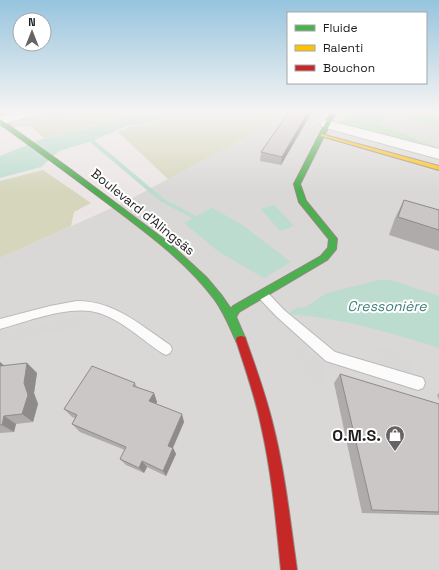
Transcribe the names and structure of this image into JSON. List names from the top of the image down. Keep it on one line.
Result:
{"streets":{"main road":["Boulevard d'Alingsäs"]},"water":["Cressonière"],"places":{"shop":["O.M.S."]},"legend":["Fluide","Ralenti","Bouchon"],"north":"top"}
